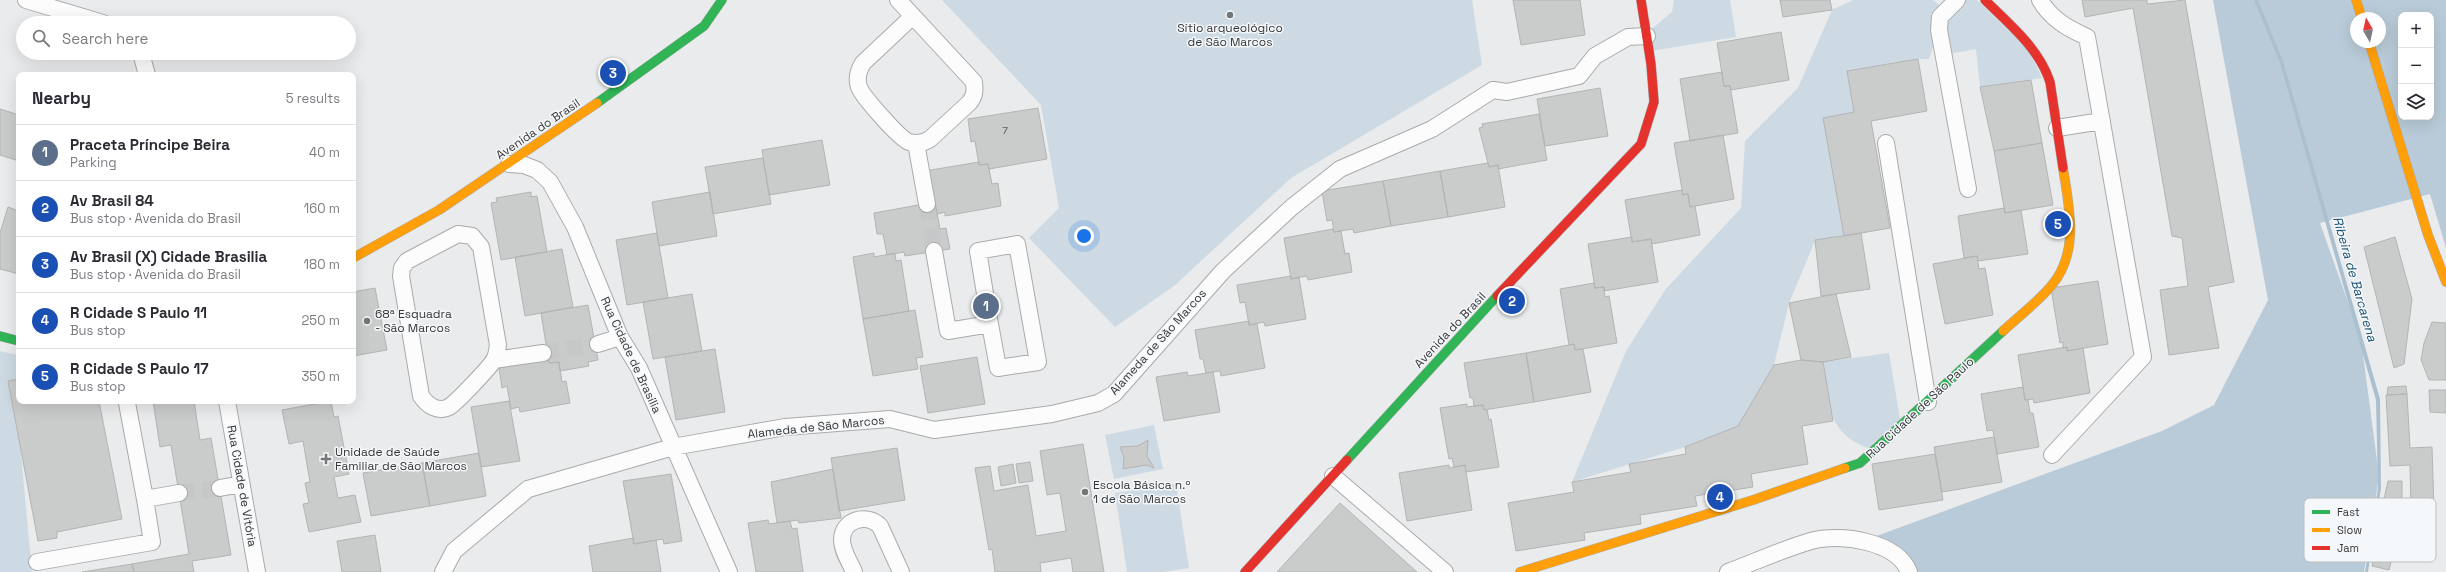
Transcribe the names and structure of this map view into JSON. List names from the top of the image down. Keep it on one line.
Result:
{"streets":{"street":["Avenida do Brasil","Alameda de São Marcos","Rua Cidade de Brasília","Rua Cidade de São Paulo","Rua Cidade de Vitória"]},"crossings":[["Avenida do Brasil","Alameda de São Marcos"],["Avenida do Brasil","Rua Cidade de Brasília"],["Alameda de São Marcos","Rua Cidade de Brasília"]],"water":["Ribeira de Barcarena"],"places":{"other":["Sítio arqueológico de São Marcos","68ª Esquadra - São Marcos","Escola Básica n.º 1 de São Marcos"],"health":["Unidade de Saúde Familiar de São Marcos"]},"house_numbers":["7"],"legend":["Fast","Slow","Jam"],"north":"top","page":{"map_buttons":["+","−"],"search":"Search here","pins":["3","5","2","1","4"],"heading":["Nearby","5 results"],"list":[{"mark":"1","name":"Praceta Príncipe Beira","note":"Parking","value":"40 m"},{"mark":"2","name":"Av Brasil 84","note":"Bus stop · Avenida do Brasil","value":"160 m"},{"mark":"3","name":"Av Brasil (X) Cidade Brasilia","note":"Bus stop · Avenida do Brasil","value":"180 m"},{"mark":"4","name":"R Cidade S Paulo 11","note":"Bus stop","value":"250 m"},{"mark":"5","name":"R Cidade S Paulo 17","note":"Bus stop","value":"350 m"}]}}
